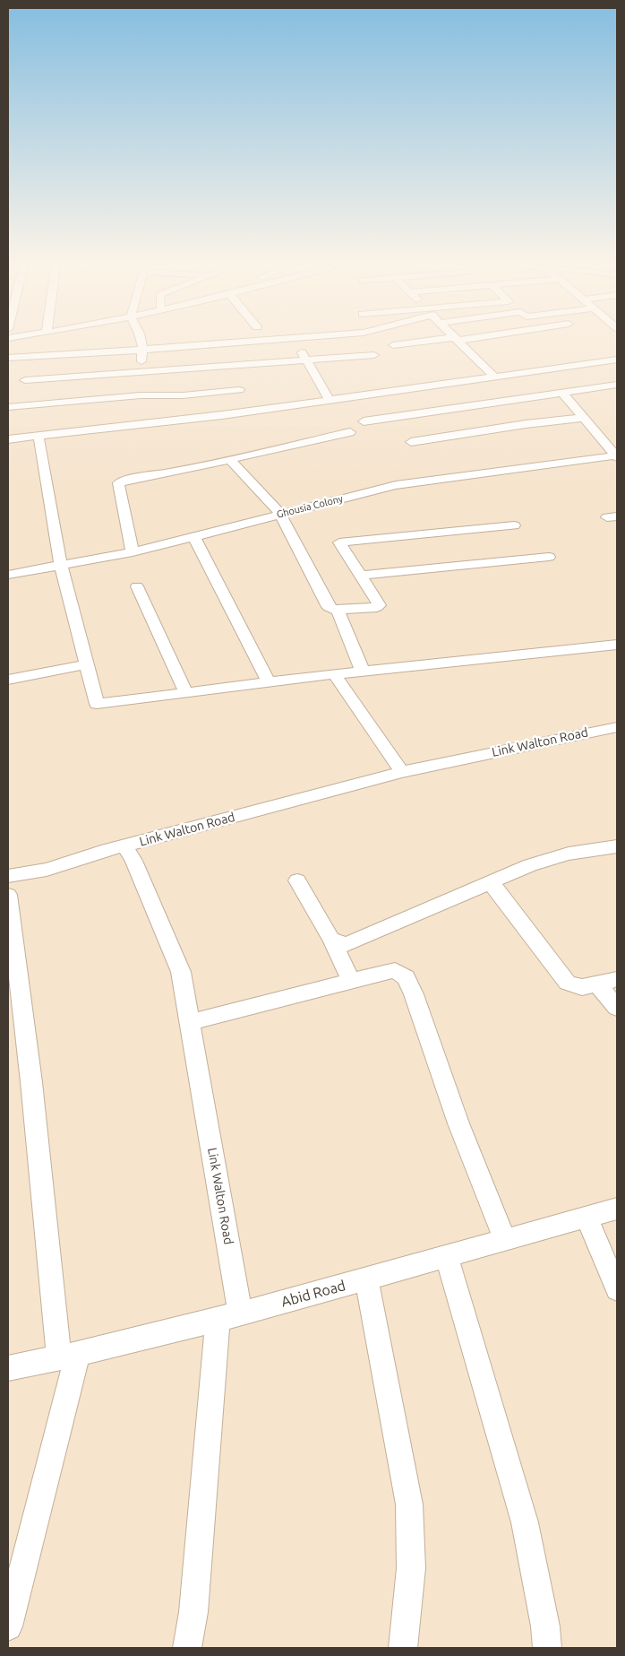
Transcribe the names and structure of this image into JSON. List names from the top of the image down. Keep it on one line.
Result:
{"streets":{"street":["Ghousia Colony","Link Walton Road","Abid Road"]},"crossings":[["Link Walton Road","Abid Road"]]}
